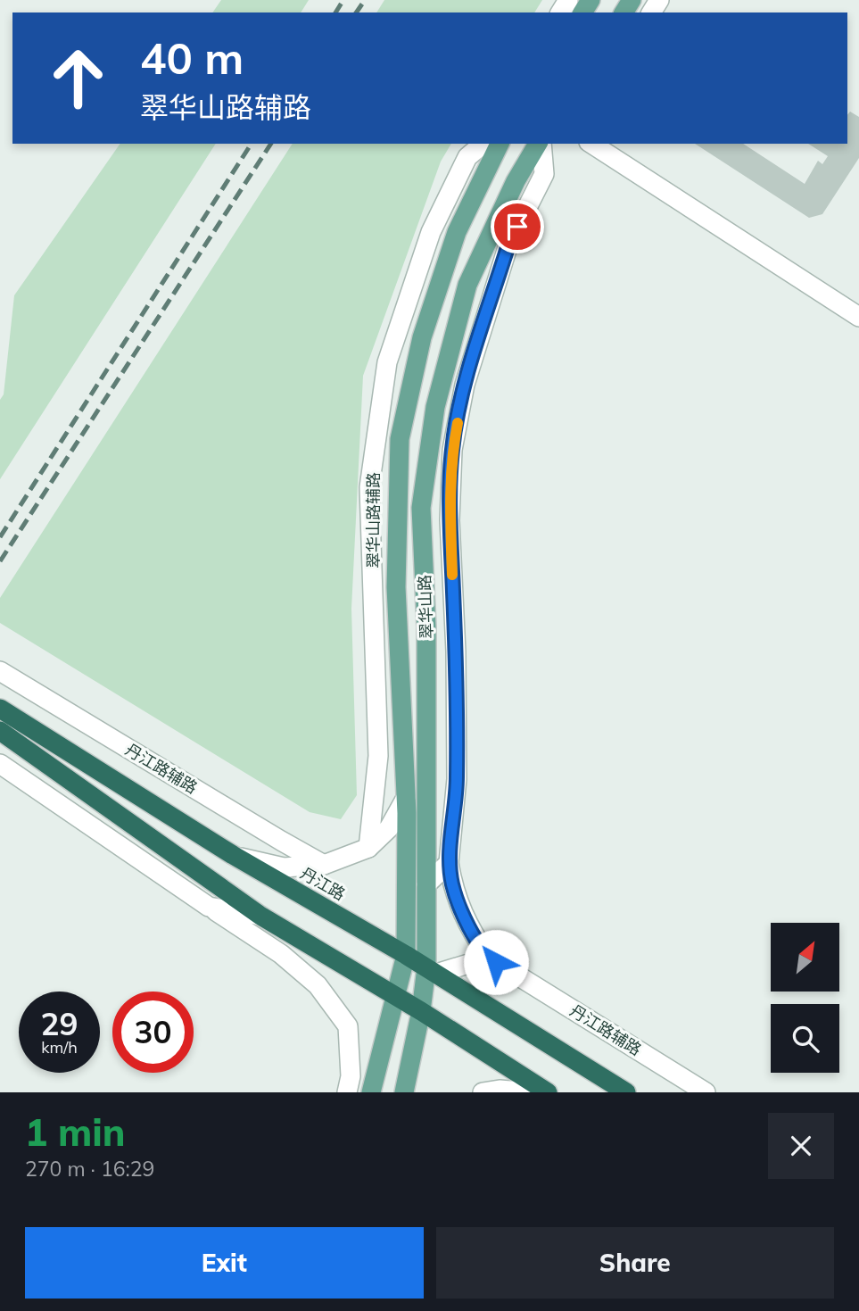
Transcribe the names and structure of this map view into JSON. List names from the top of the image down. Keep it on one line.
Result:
{"streets":{"highway":["丹江路"],"main road":["翠华山路"],"street":["翠华山路辅路","丹江路辅路"]},"crossings":[["翠华山路","丹江路"]],"north":"top right","page":{"turn":["40 m","翠华山路辅路"],"speed":"29 km/h","limit":"30","heading":["1 min","270 m · 16:29"],"buttons":["Exit","Share"]}}
